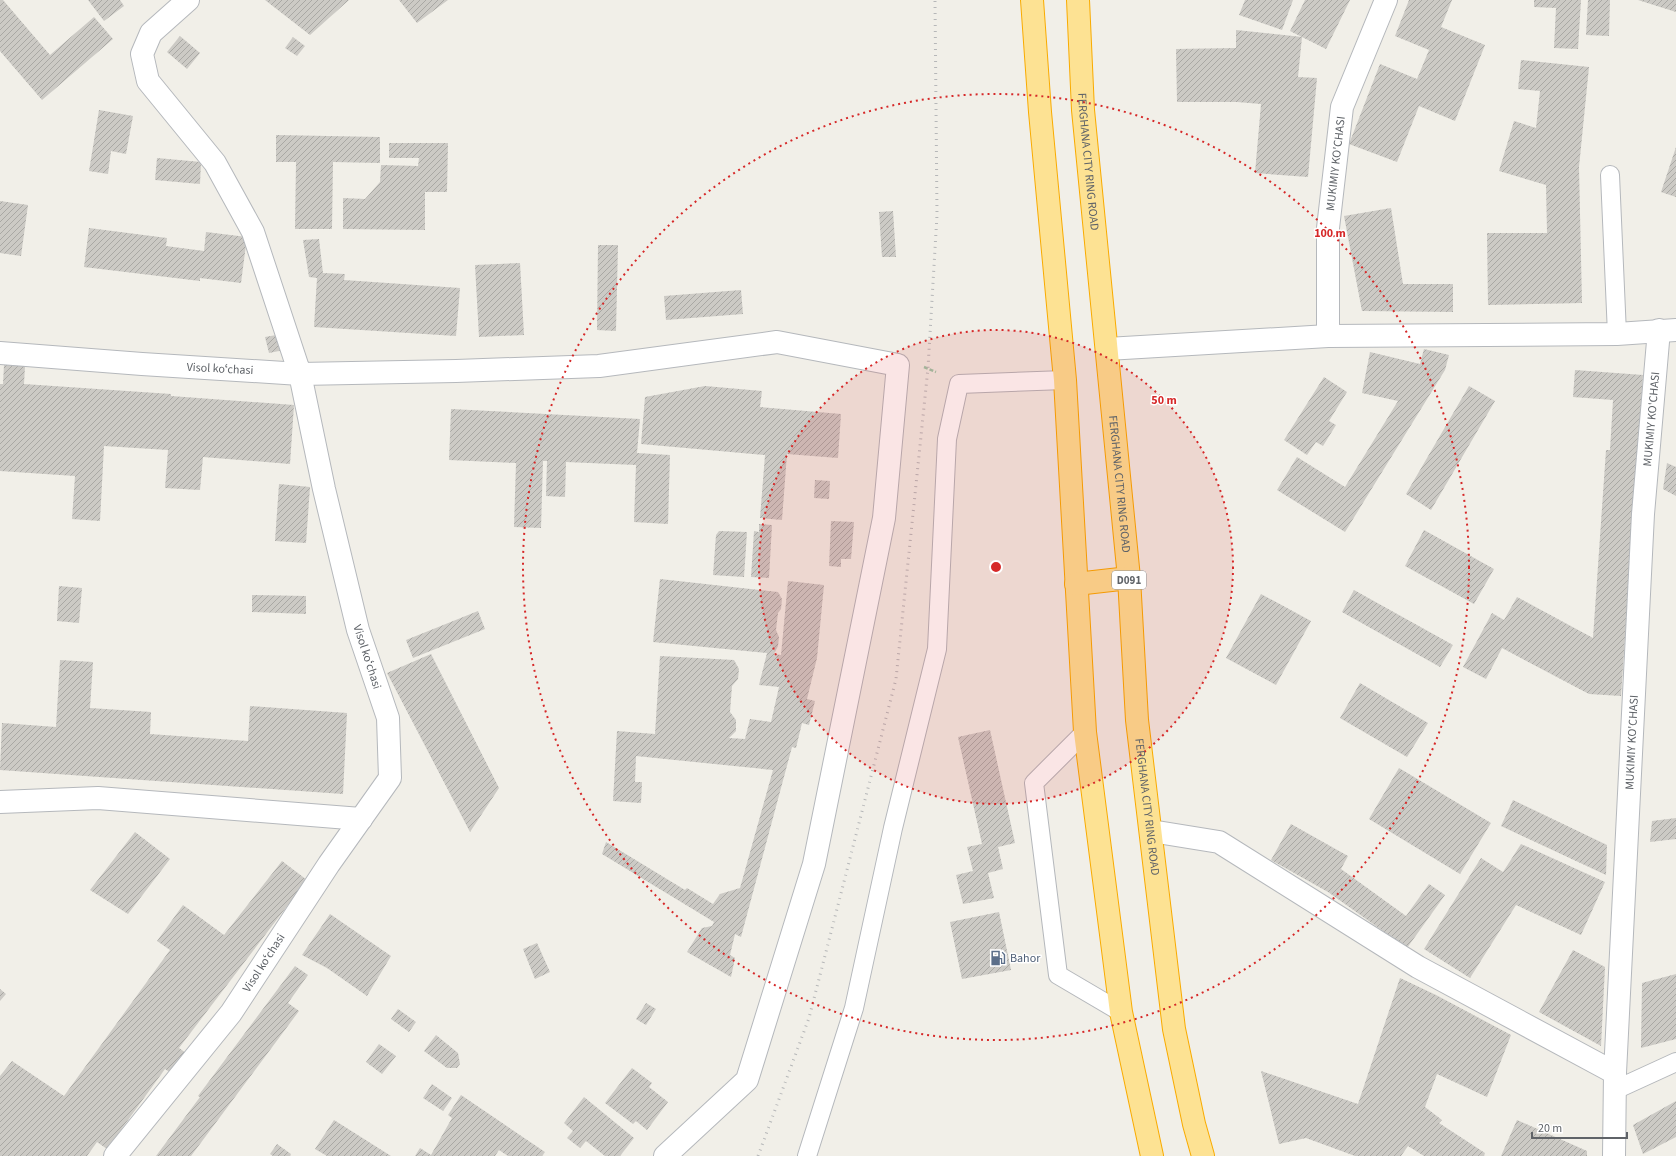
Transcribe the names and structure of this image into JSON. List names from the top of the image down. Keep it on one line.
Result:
{"streets":{"highway":["FERGHANA CITY RING ROAD","D091"],"street":["MUKIMIY KO'CHASI","Visol koʻchasi"]},"places":{"fuel station":["Bahor"]},"scale_bar":"20 m","rings":["100 m","50 m"]}
